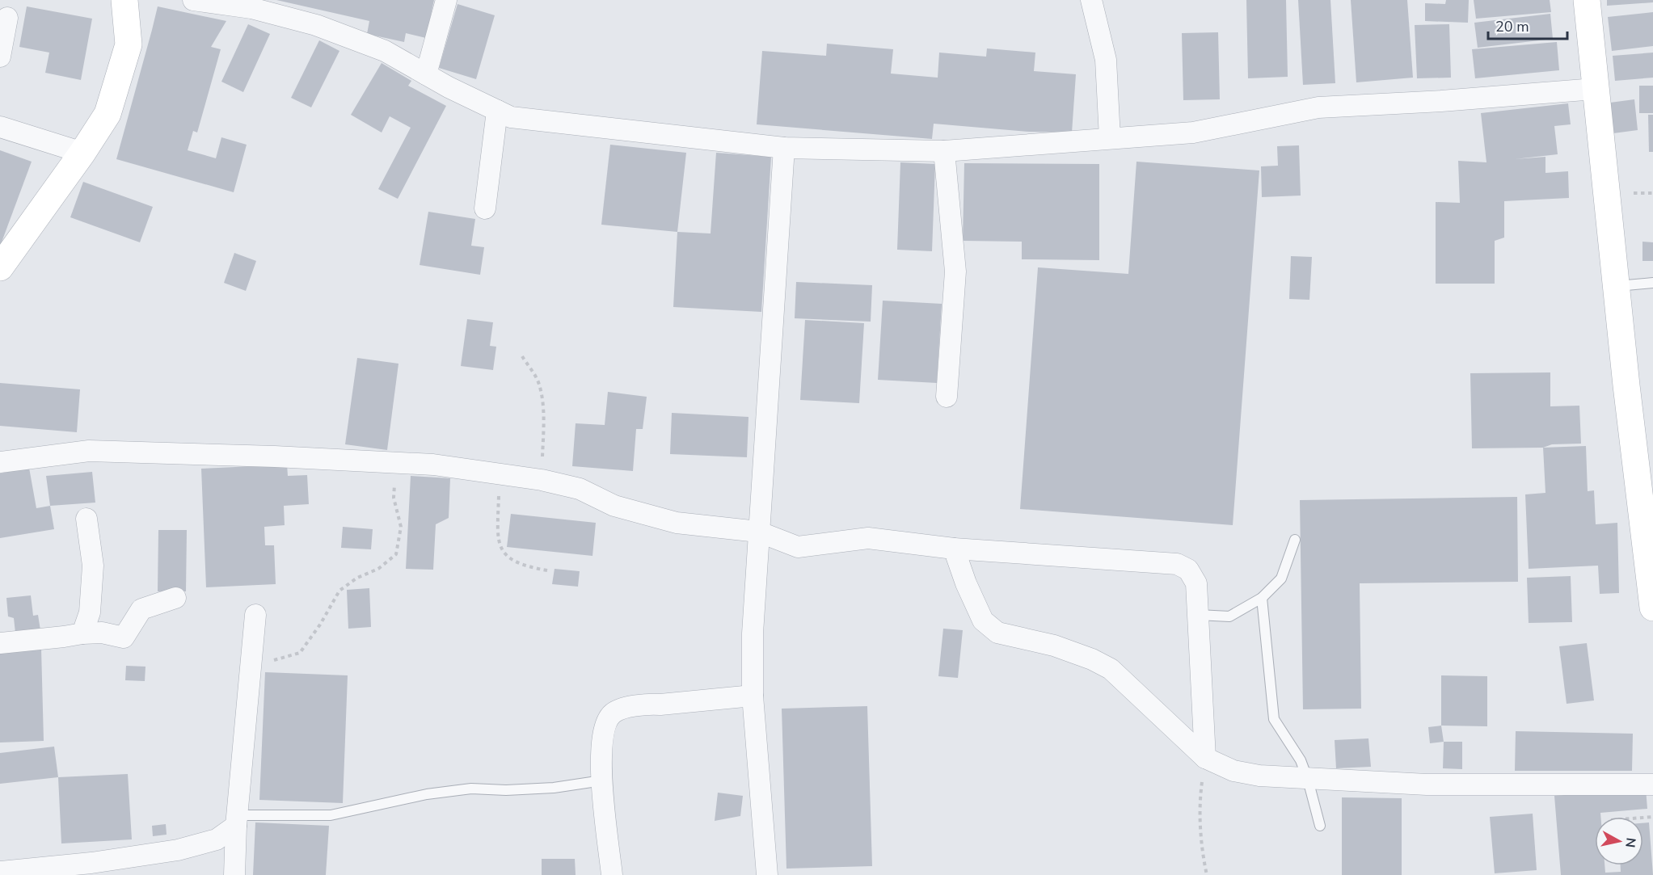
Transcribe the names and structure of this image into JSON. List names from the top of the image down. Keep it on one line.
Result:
{"scale_bar":"20 m","north":"right"}
